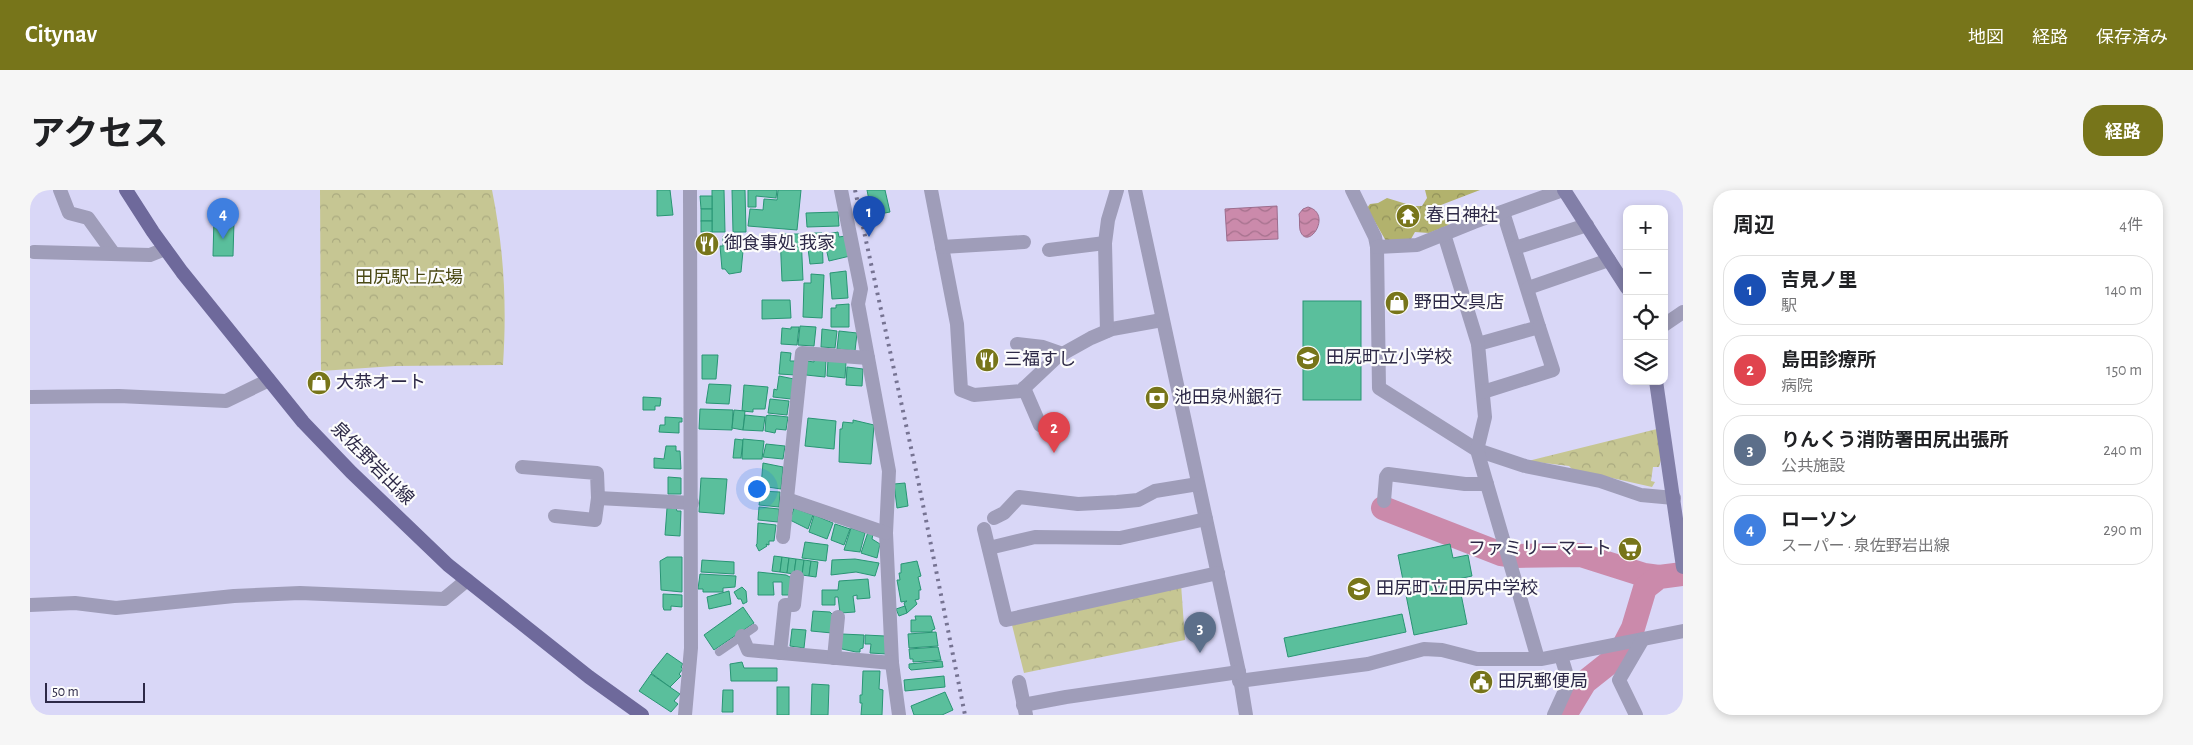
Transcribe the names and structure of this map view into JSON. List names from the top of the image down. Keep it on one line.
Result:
{"streets":{"main road":["泉佐野岩出線"]},"parks":["田尻駅上広場"],"places":{"temple":["春日神社"],"restaurant":["御食事処 我家","三福すし"],"shop":["野田文具店","大恭オート"],"school or university":["田尻町立小学校","田尻町立田尻中学校"],"bank":["池田泉州銀行"],"supermarket":["ファミリーマート"],"public building":["田尻郵便局"]},"scale_bar":"50 m","page":{"header":"Citynav","nav":["地図","経路","保存済み"],"title":"アクセス","buttons":"経路","heading":["周辺","4件"],"pins":["1","4","2","3"],"map_buttons":["+","−"],"list":[{"mark":"1","name":"吉見ノ里","note":"駅","value":"140 m"},{"mark":"2","name":"島田診療所","note":"病院","value":"150 m"},{"mark":"3","name":"りんくう消防署田尻出張所","note":"公共施設","value":"240 m"},{"mark":"4","name":"ローソン","note":"スーパー · 泉佐野岩出線","value":"290 m"}],"scale":"50 m"}}
